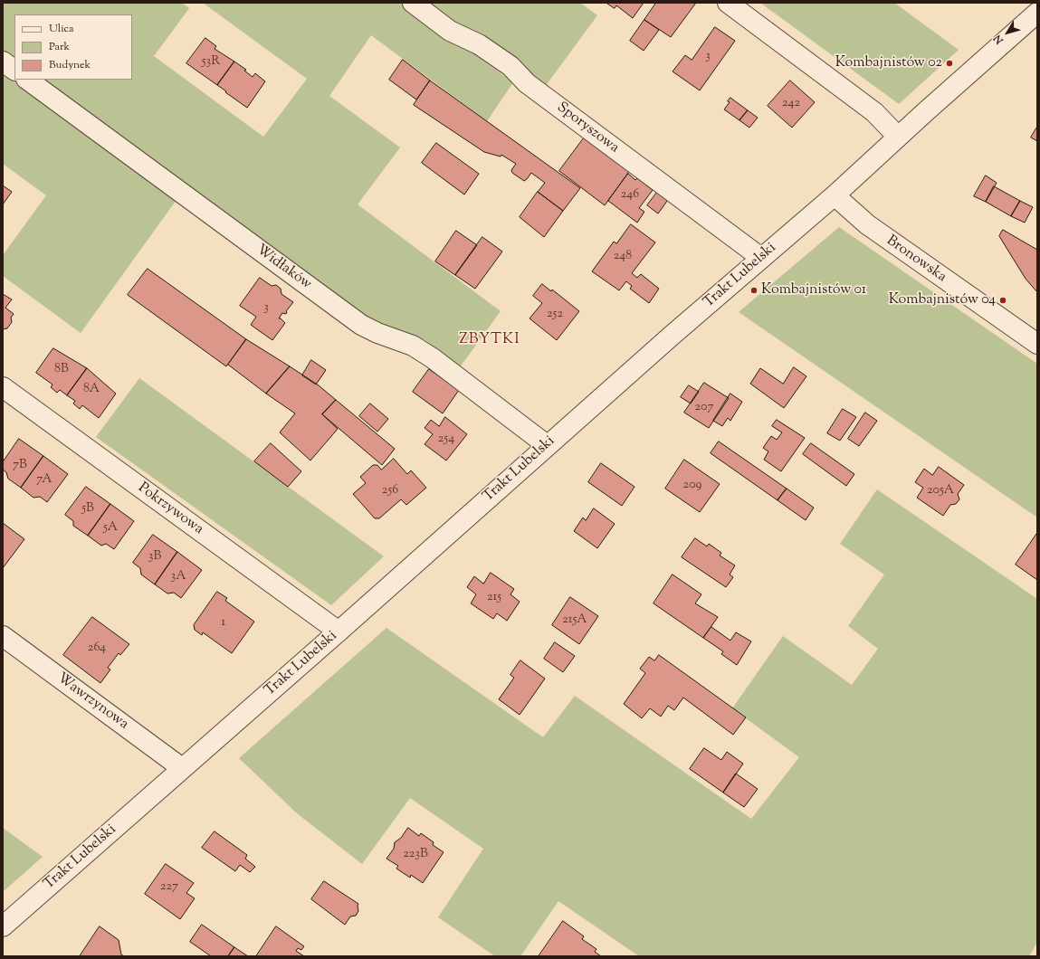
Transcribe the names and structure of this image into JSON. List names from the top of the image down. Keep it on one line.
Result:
{"streets":{"street":["Sporyszowa","Bronowska","Widłaków","Trakt Lubelski","Pokrzywowa","Wawrzynowa"]},"crossings":[["Sporyszowa","Trakt Lubelski"],["Bronowska","Trakt Lubelski"],["Widłaków","Trakt Lubelski"],["Trakt Lubelski","Pokrzywowa"],["Trakt Lubelski","Wawrzynowa"]],"districts":["ZBYTKI"],"places":["Kombajnistów 02","Kombajnistów 01","Kombajnistów 04"],"house_numbers":["3","53R","242","246","248","3","252","8B","8A","207","254","7B","7A","209","256","205A","5B","5A","3B","3A","215","215A","1","264","223B","227"],"legend":["Ulica","Park","Budynek"],"north":"bottom left"}
